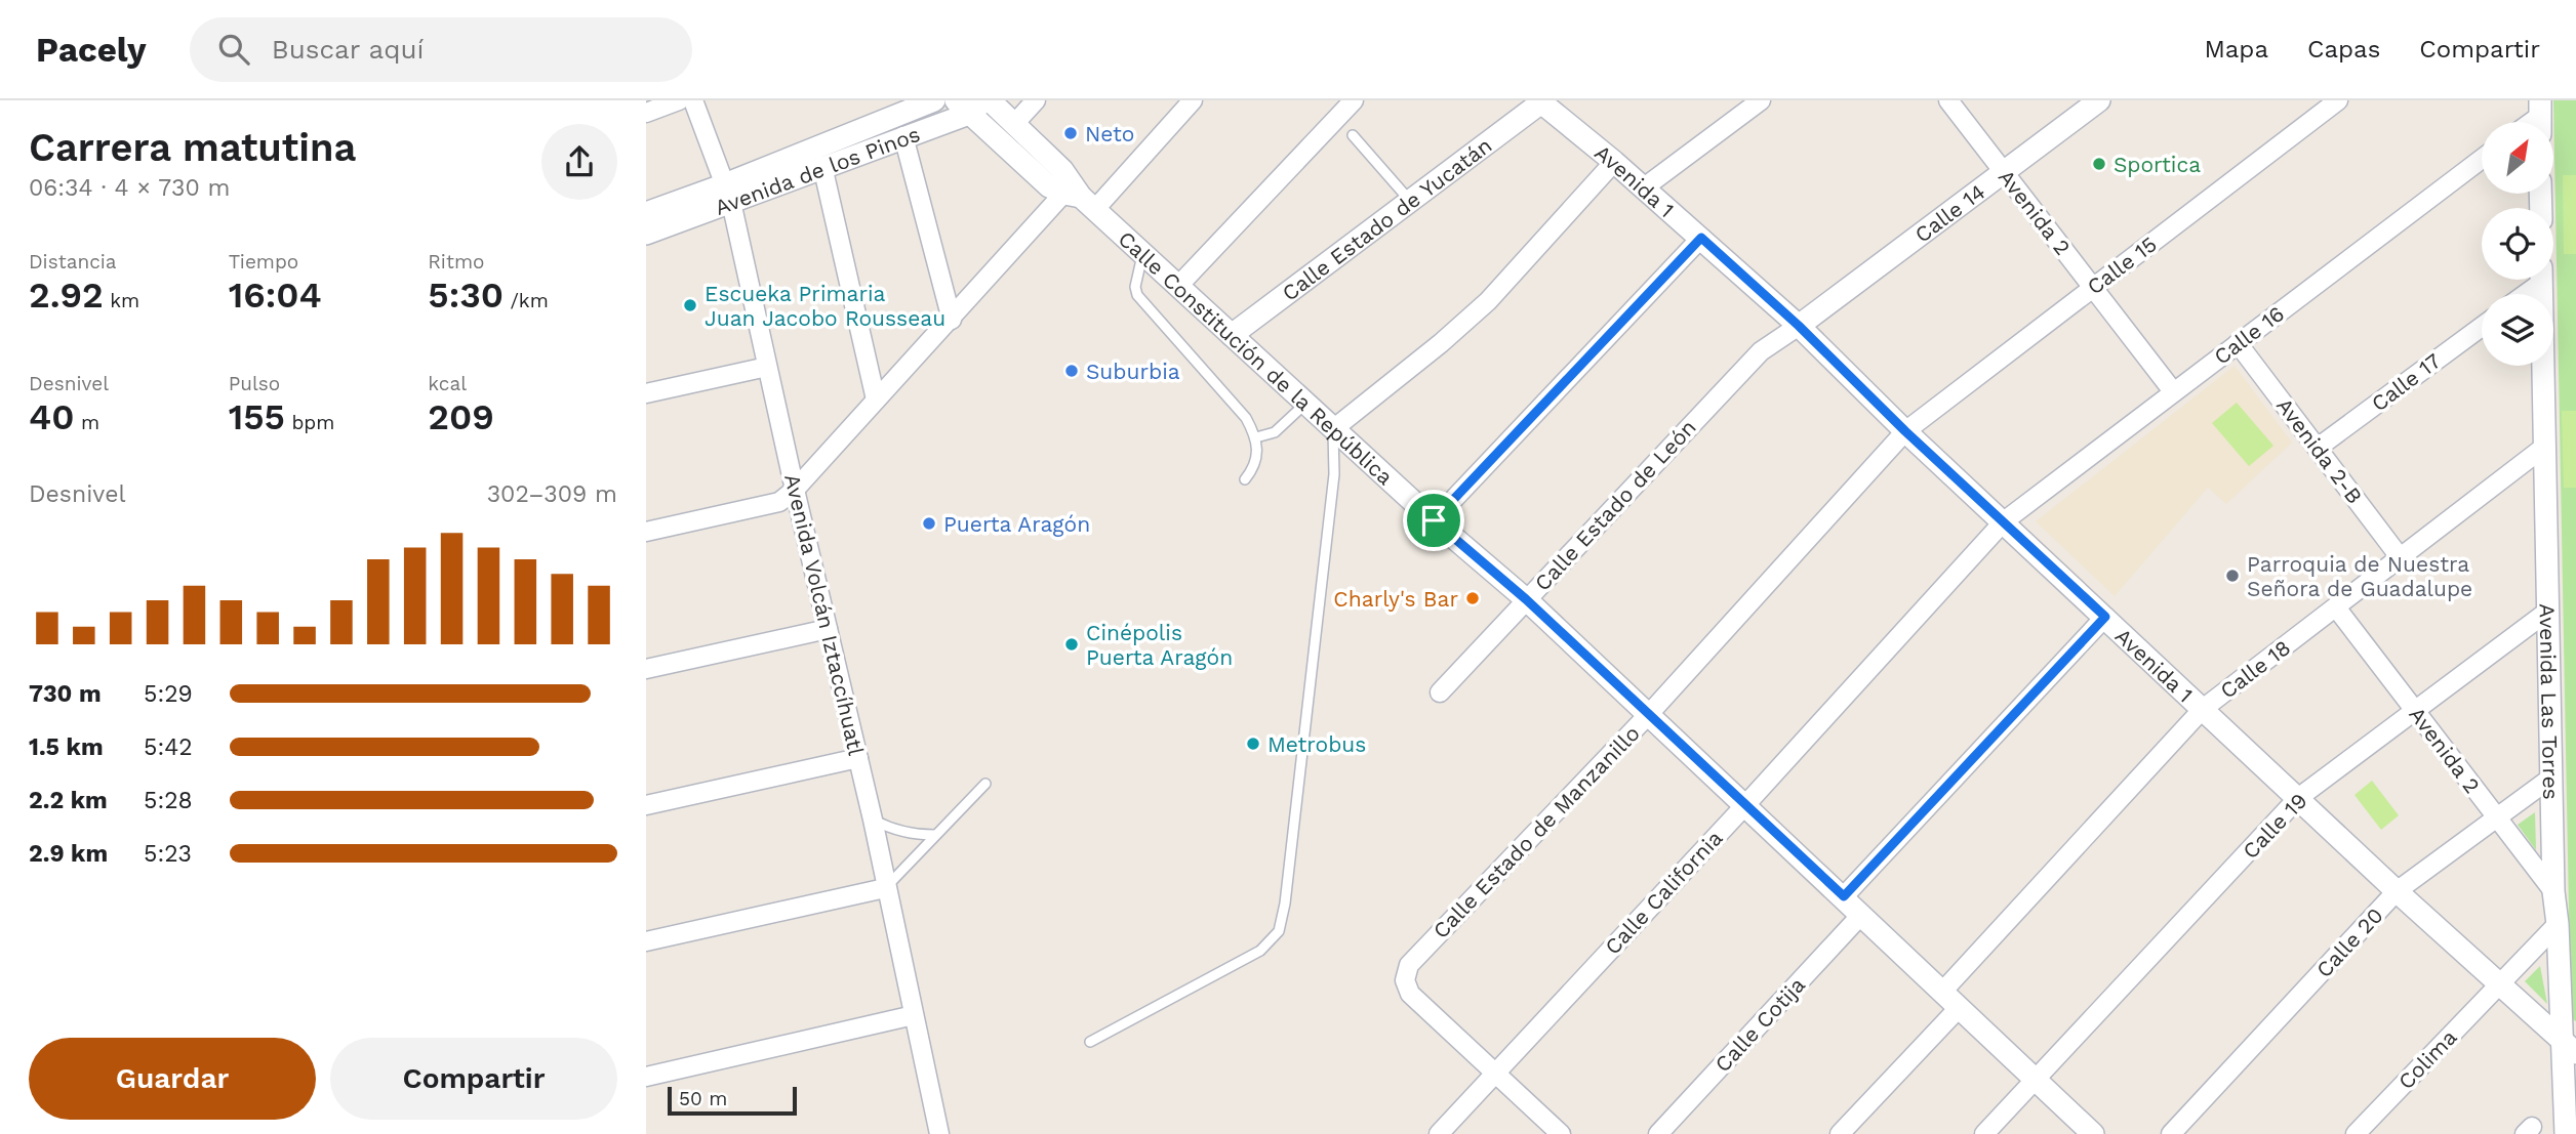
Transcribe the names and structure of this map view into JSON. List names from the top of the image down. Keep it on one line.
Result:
{"streets":{"street":["Avenida de los Pinos","Avenida 1","Avenida 2","Calle 14","Calle Estado de Yucatán","Calle 15","Calle 16","Calle Constitución de la República","Calle 17","Avenida 2-B","Calle Estado de León","Avenida Volcán Iztaccíhuatl","Calle 18","Avenida Las Torres","Calle 19","Calle Estado de Manzanillo","Calle California","Calle 20","Calle Cotija","Colima"]},"crossings":[["Avenida de los Pinos","Calle Constitución de la República"],["Avenida de los Pinos","Avenida Volcán Iztaccíhuatl"],["Avenida 1","Calle 14"],["Avenida 1","Calle Estado de Yucatán"],["Avenida 1","Calle 15"],["Avenida 1","Calle 16"],["Avenida 1","Calle Estado de León"],["Avenida 1","Calle 18"],["Avenida 1","Avenida Las Torres"],["Avenida 1","Calle 19"],["Avenida 1","Calle Estado de Manzanillo"],["Avenida 1","Calle California"],["Avenida 1","Calle 20"],["Avenida 1","Colima"],["Avenida 2","Calle 14"],["Avenida 2","Calle 15"],["Avenida 2","Calle 16"],["Avenida 2","Calle 18"],["Avenida 2","Avenida Las Torres"],["Avenida 2","Calle 19"],["Avenida 2","Calle 20"],["Calle 14","Calle Estado de León"],["Calle Estado de Yucatán","Calle Constitución de la República"],["Calle 15","Calle Estado de Manzanillo"],["Calle 16","Avenida 2-B"],["Calle 16","Calle California"],["Calle Constitución de la República","Calle Estado de León"],["Calle Constitución de la República","Calle 18"],["Calle Constitución de la República","Calle 19"],["Calle Constitución de la República","Calle Estado de Manzanillo"],["Calle Constitución de la República","Calle California"],["Calle Constitución de la República","Calle Cotija"],["Calle 17","Avenida 2-B"],["Avenida 2-B","Calle 18"],["Calle 18","Avenida Las Torres"],["Avenida Las Torres","Calle 19"],["Avenida Las Torres","Calle 20"],["Avenida Las Torres","Colima"],["Calle Estado de Manzanillo","Calle California"]],"places":["Neto","Sportica","Escueka Primaria Juan Jacobo Rousseau","Suburbia","Puerta Aragón","Parroquia de Nuestra Señora de Guadalupe","Charly's Bar","Cinépolis Puerta Aragón","Metrobus"],"scale_bar":"50 m","north":"top right","page":{"header":"Pacely","search":"Buscar aquí","nav":["Mapa","Capas","Compartir"],"heading":["Carrera matutina","06:34 · 4 × 730 m"],"stats":[["Distancia","2.92 km"],["Tiempo","16:04"],["Ritmo","5:30 /km"],["Desnivel","40 m"],["Pulso","155 bpm"],["kcal","209"]],"chart":["Desnivel","302–309 m"],"list":[{"name":"730 m","note":"5:29"},{"name":"1.5 km","note":"5:42"},{"name":"2.2 km","note":"5:28"},{"name":"2.9 km","note":"5:23"}],"buttons":["Guardar","Compartir"],"scale":"50 m"}}
